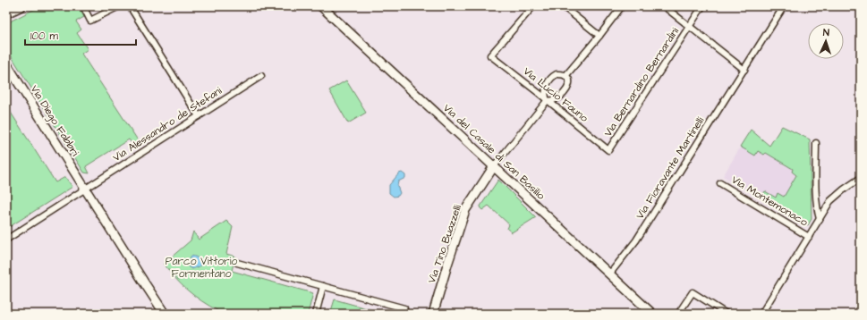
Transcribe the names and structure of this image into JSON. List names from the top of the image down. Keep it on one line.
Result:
{"streets":{"street":["Via Bernardino Bernardini","Via Lucio Fauno","Via Diego Fabbri","Via Alessandro de Stefani","Via del Casale di San Basilio","Via Fioravante Martinelli","Via Montemonaco","Via Tino Buazzelli"]},"crossings":[["Via Bernardino Bernardini","Via Lucio Fauno"],["Via Diego Fabbri","Via Alessandro de Stefani"],["Via del Casale di San Basilio","Via Fioravante Martinelli"],["Via del Casale di San Basilio","Via Tino Buazzelli"]],"parks":["Parco Vittorio Formentano"],"scale_bar":"100 m","north":"top"}
